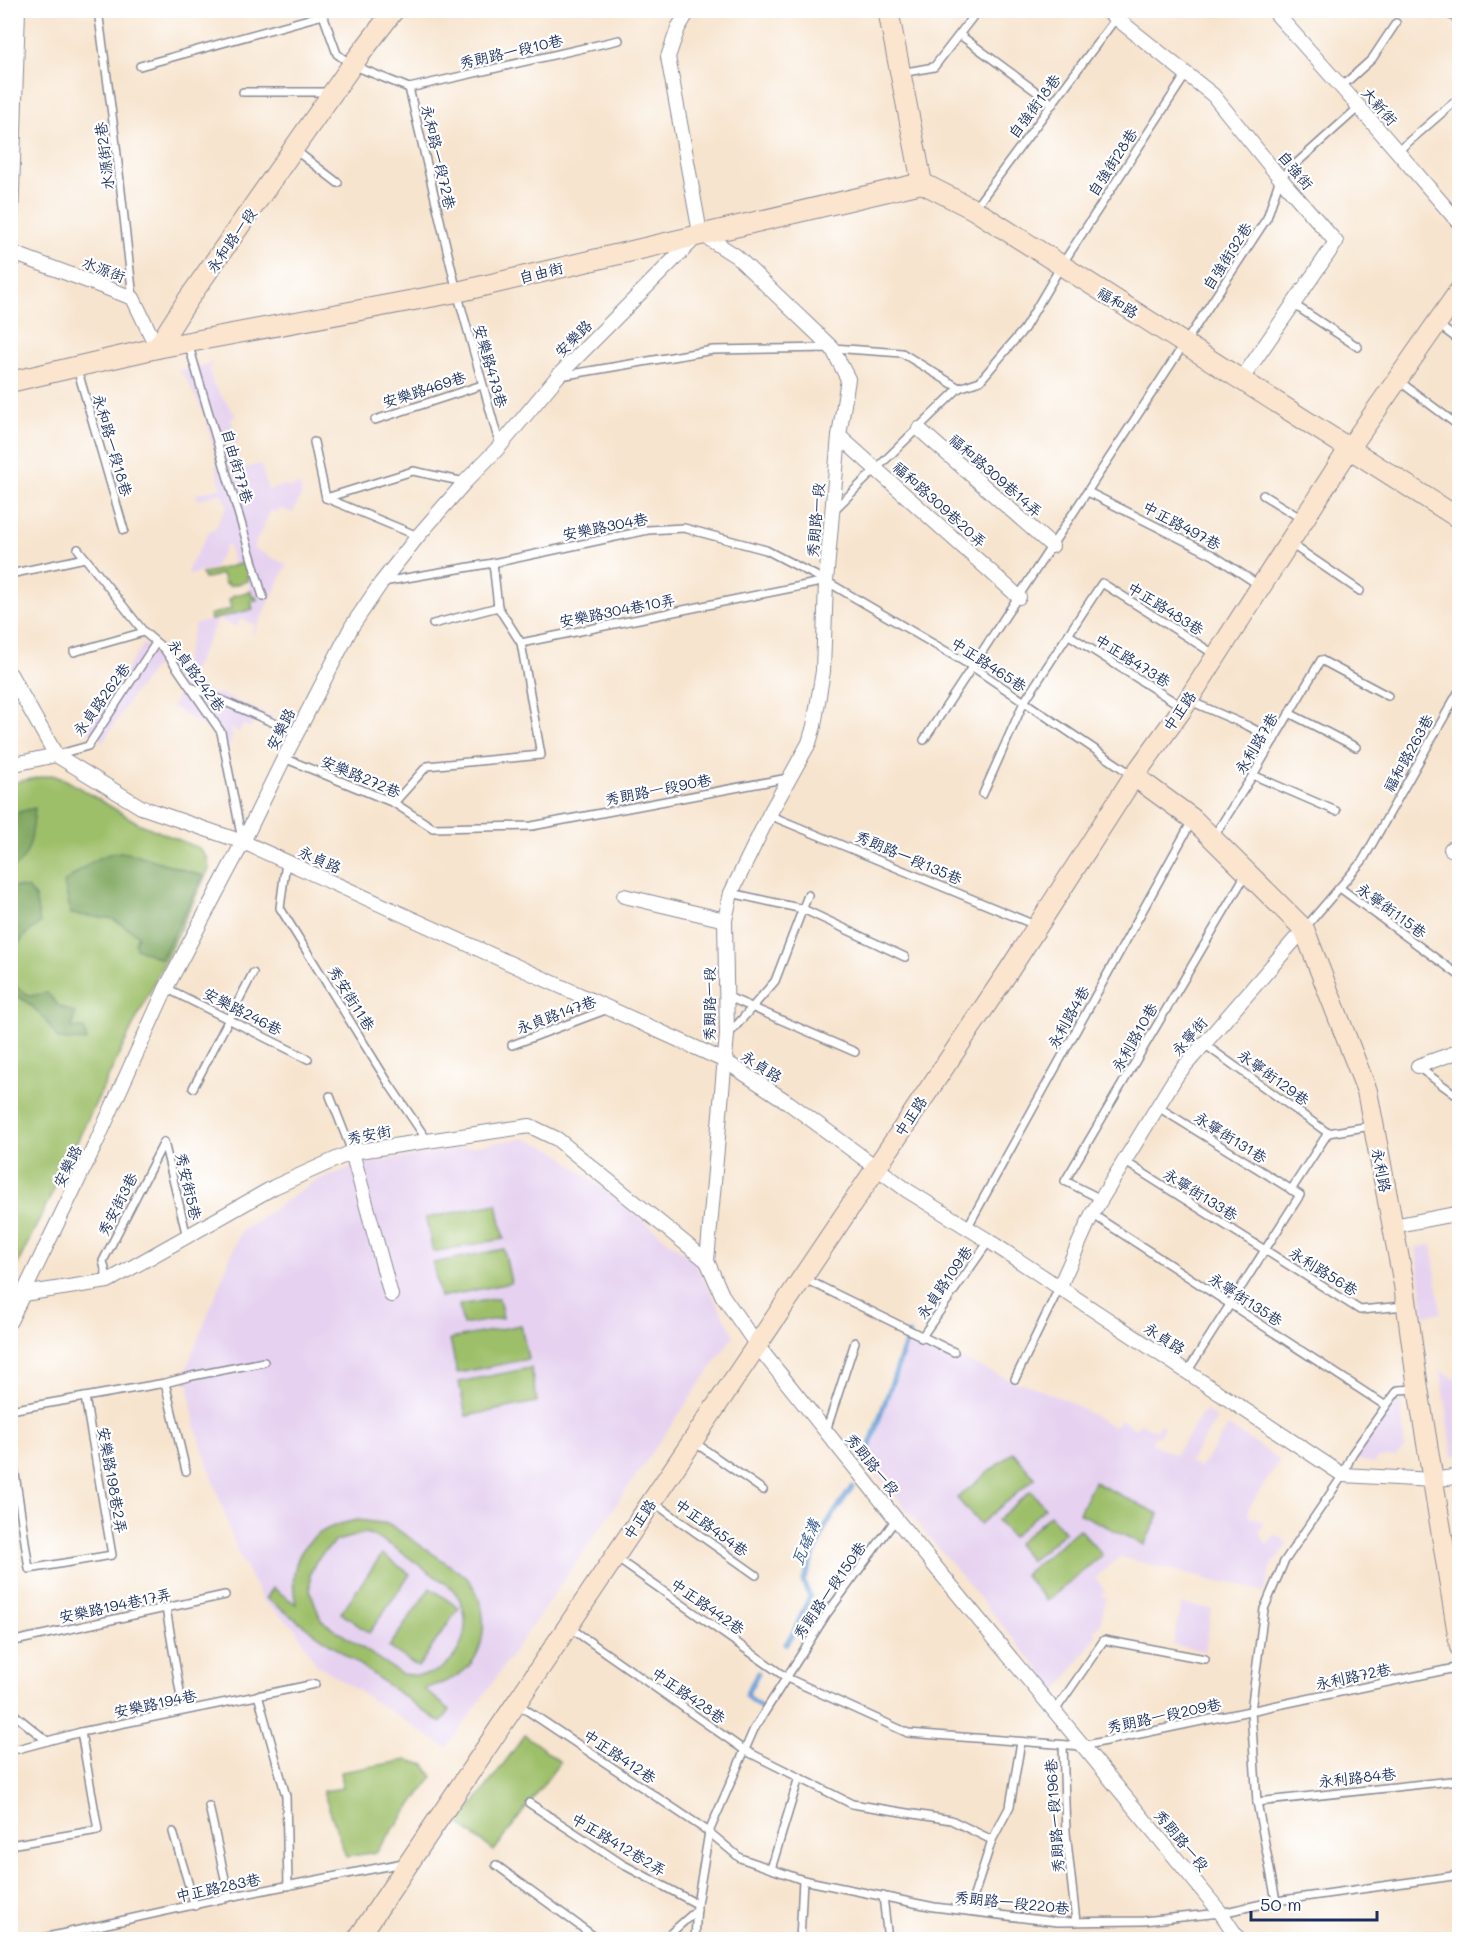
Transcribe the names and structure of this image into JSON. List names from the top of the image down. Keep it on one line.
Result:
{"streets":{"street":["大新街","自強街","永和路一段","水源街","自由街","福和路","安樂路","福和路309巷14弄","福和路309巷20弄","秀朗路一段","中正路","永貞路","永寧街","秀安街","永利路"],"lane":["秀朗路一段10巷","自強街18巷","水源街2巷","永和路一段72巷","自強街28巷","自強街32巷","安樂路473巷","安樂路469巷","永和路一段18巷","自由街77巷","中正路497巷","安樂路304巷","中正路483巷","安樂路304巷10弄","中正路473巷","中正路465巷","永貞路242巷","永貞路262巷","永利路7巷","福和路263巷","安樂路272巷","秀朗路一段90巷","秀朗路一段135巷","永寧街115巷","秀安街11巷","安樂路246巷","永貞路147巷","永利路4巷","永利路10巷","永寧街129巷","永寧街131巷","秀安街5巷","永寧街133巷","秀安街3巷","永利路56巷","永貞路109巷","永寧街135巷","安樂路198巷2弄","中正路454巷","秀朗路一段150巷","安樂路194巷17弄","中正路442巷","永利路72巷","中正路428巷","安樂路194巷","秀朗路一段209巷","中正路412巷","永利路84巷","秀朗路一段196巷","中正路412巷2弄","中正路283巷","秀朗路一段220巷"]},"crossings":[["秀朗路一段10巷","永和路一段72巷"],["自強街18巷","自強街"],["自強街18巷","福和路"],["水源街2巷","水源街"],["永和路一段72巷","永和路一段"],["永和路一段72巷","自由街"],["永和路一段72巷","安樂路473巷"],["自強街28巷","自強街"],["自強街28巷","福和路"],["自強街28巷","福和路309巷14弄"],["自強街28巷","福和路309巷20弄"],["自強街28巷","秀朗路一段"],["自強街","自強街32巷"],["自強街","福和路"],["永和路一段","水源街"],["永和路一段","自由街"],["自強街32巷","福和路"],["自強街32巷","福和路309巷14弄"],["自強街32巷","福和路309巷20弄"],["自強街32巷","中正路497巷"],["自強街32巷","中正路465巷"],["水源街","自由街"],["自由街","福和路"],["自由街","安樂路"],["自由街","安樂路473巷"],["自由街","自由街77巷"],["自由街","秀朗路一段"],["福和路","中正路"],["安樂路","安樂路473巷"],["安樂路","秀朗路一段"],["安樂路","安樂路304巷"],["安樂路","永貞路242巷"],["安樂路","安樂路272巷"],["安樂路","永貞路"],["安樂路","安樂路246巷"],["安樂路","秀安街"],["安樂路473巷","安樂路469巷"],["福和路309巷20弄","秀朗路一段"],["秀朗路一段","安樂路304巷"],["秀朗路一段","安樂路304巷10弄"],["秀朗路一段","中正路465巷"],["秀朗路一段","中正路"],["秀朗路一段","秀朗路一段90巷"],["秀朗路一段","秀朗路一段135巷"],["秀朗路一段","永貞路"],["秀朗路一段","秀安街"],["秀朗路一段","秀朗路一段150巷"],["秀朗路一段","秀朗路一段209巷"],["秀朗路一段","秀朗路一段220巷"],["中正路497巷","中正路"],["安樂路304巷","安樂路304巷10弄"],["安樂路304巷","中正路465巷"],["中正路483巷","中正路473巷"],["中正路483巷","中正路"],["安樂路304巷10弄","中正路465巷"],["中正路473巷","中正路"],["中正路473巷","永利路7巷"],["中正路465巷","中正路"],["中正路465巷","永利路"],["永貞路242巷","永貞路262巷"],["永貞路242巷","永貞路"],["永貞路262巷","永貞路"],["中正路","秀朗路一段135巷"],["中正路","永貞路"],["中正路","永利路"],["中正路","中正路454巷"],["中正路","中正路442巷"],["中正路","中正路428巷"],["中正路","中正路412巷"],["中正路","中正路283巷"],["永利路7巷","永利路"],["福和路263巷","永寧街"],["安樂路272巷","秀朗路一段90巷"],["永貞路","秀安街11巷"],["永貞路","永貞路147巷"],["永貞路","永利路4巷"],["永貞路","永寧街"],["永貞路","永貞路109巷"],["永寧街115巷","永寧街"],["秀安街11巷","秀安街"],["永利路4巷","永利路"],["永寧街","永利路10巷"],["永寧街","永寧街129巷"],["永寧街","永寧街131巷"],["永寧街","永利路"],["永寧街","永寧街133巷"],["永寧街","永寧街135巷"],["永利路10巷","永利路"],["秀安街","秀安街5巷"],["秀安街","秀安街3巷"],["永利路","永利路56巷"],["秀安街5巷","秀安街3巷"],["永寧街133巷","永利路56巷"],["秀朗路一段150巷","中正路442巷"],["秀朗路一段150巷","中正路428巷"],["秀朗路一段150巷","中正路412巷"],["秀朗路一段150巷","中正路412巷2弄"],["中正路442巷","秀朗路一段209巷"],["永利路72巷","秀朗路一段209巷"],["秀朗路一段209巷","秀朗路一段196巷"],["中正路412巷","秀朗路一段220巷"],["秀朗路一段196巷","秀朗路一段220巷"]],"water":["瓦磘溝"],"scale_bar":"50 m"}
